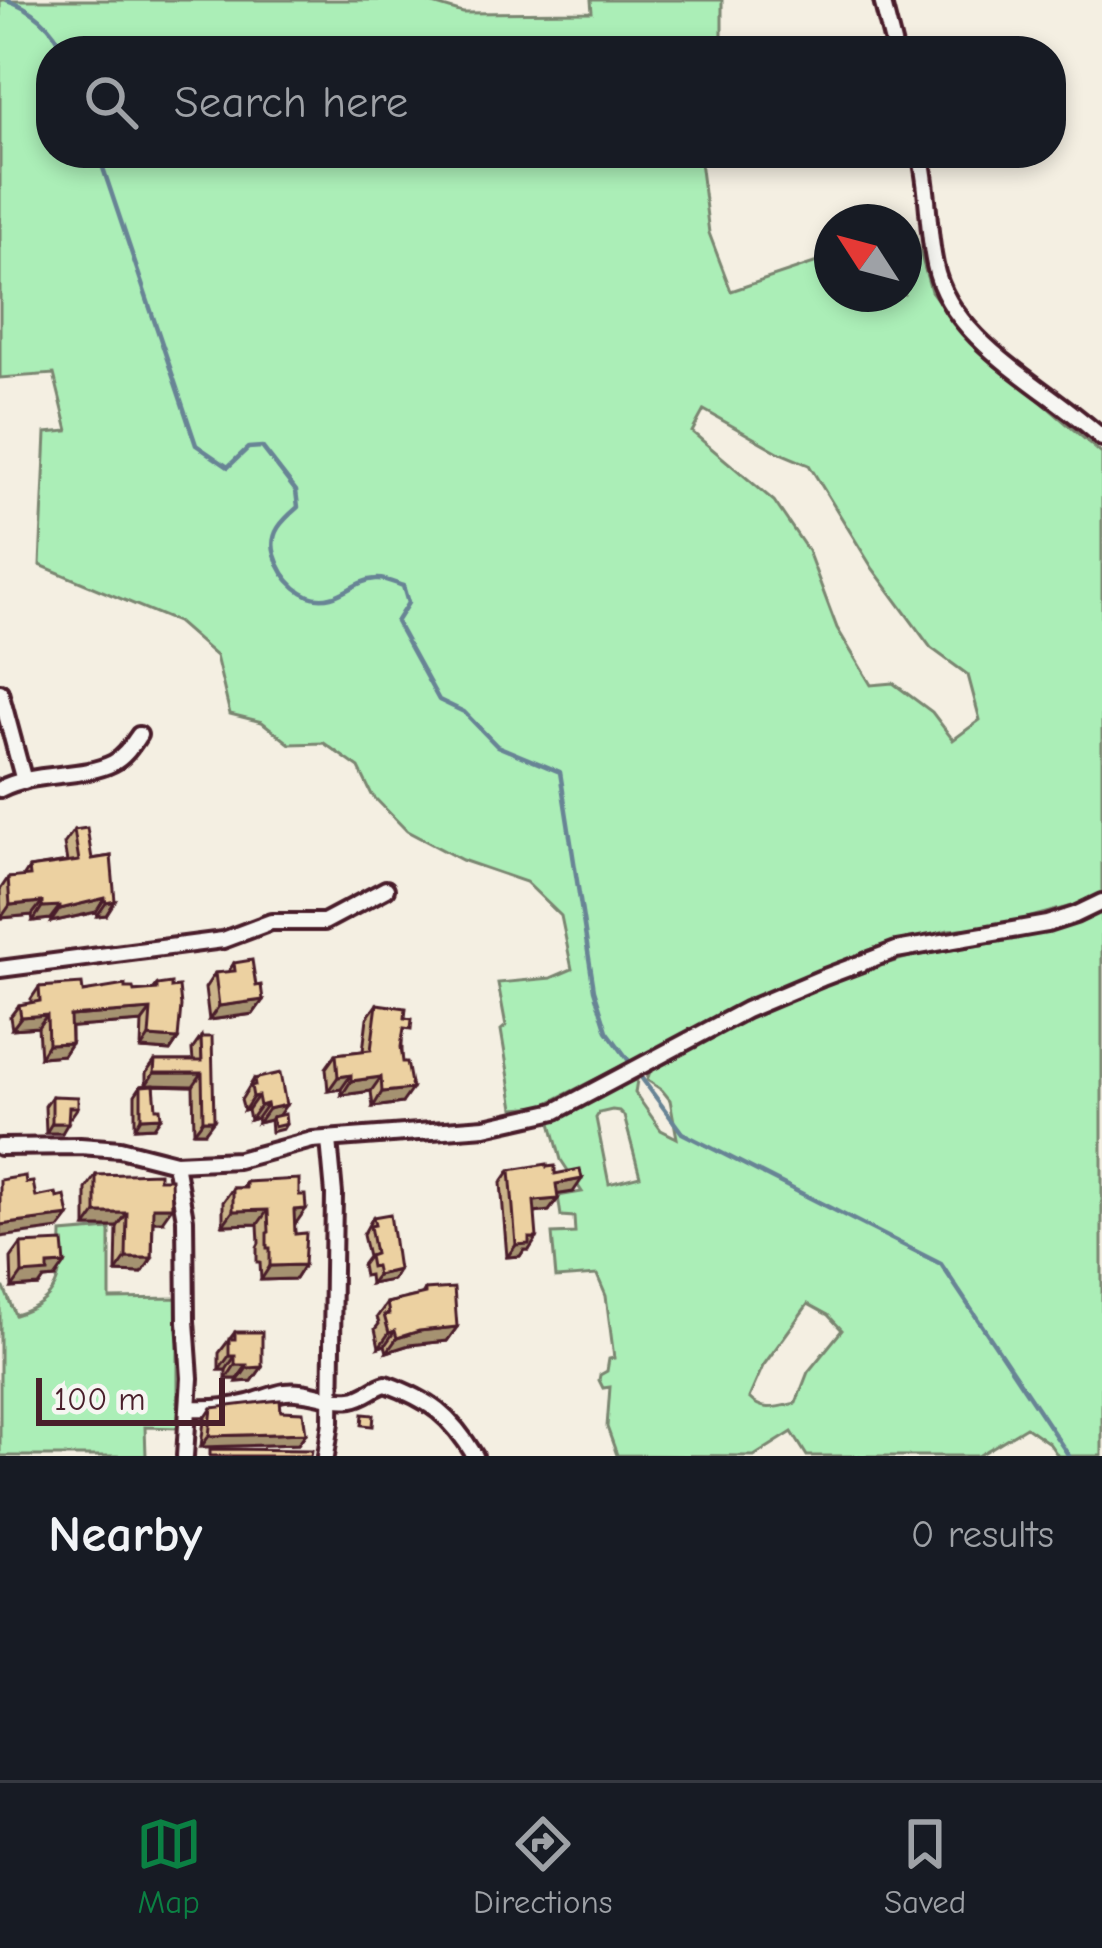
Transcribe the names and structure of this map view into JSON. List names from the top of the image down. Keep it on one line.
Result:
{"scale_bar":"100 m","north":"top left","page":{"search":"Search here","scale":"100 m","heading":["Nearby","0 results"],"nav":["Map","Directions","Saved"]}}
